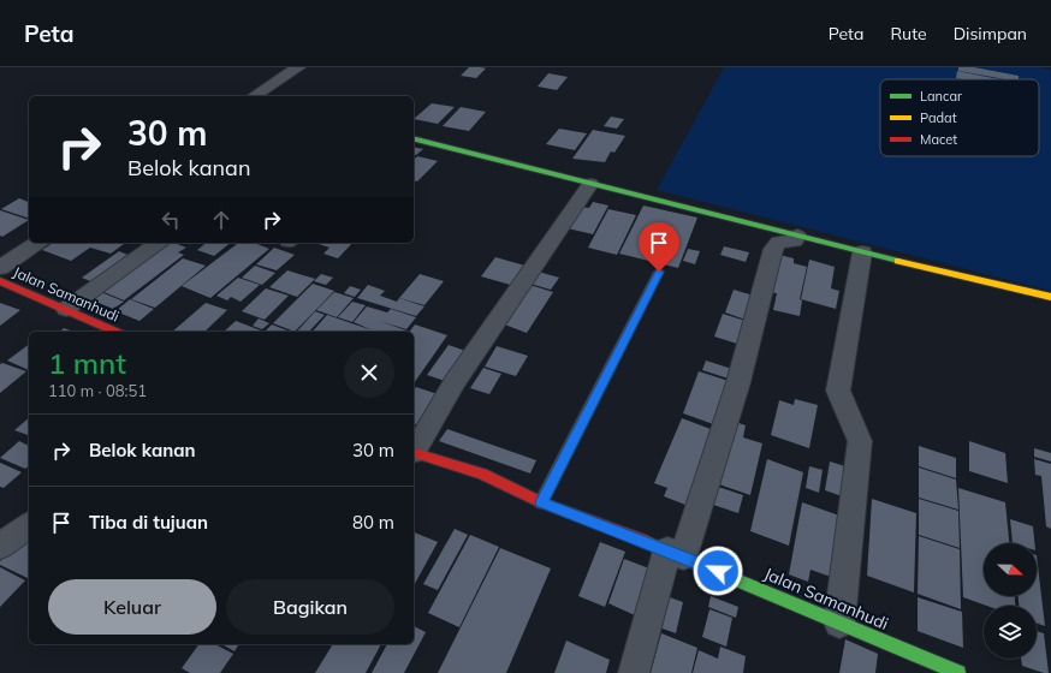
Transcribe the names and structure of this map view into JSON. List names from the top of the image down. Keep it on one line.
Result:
{"streets":{"street":["Jalan Samanhudi"]},"legend":["Lancar","Padat","Macet"],"north":"right","page":{"header":"Peta","nav":["Peta","Rute","Disimpan"],"turn":["30 m","Belok kanan"],"heading":["1 mnt","110 m · 08:51"],"list":[{"name":"Belok kanan","value":"30 m"},{"name":"Tiba di tujuan","value":"80 m"}],"buttons":["Keluar","Bagikan"]}}
